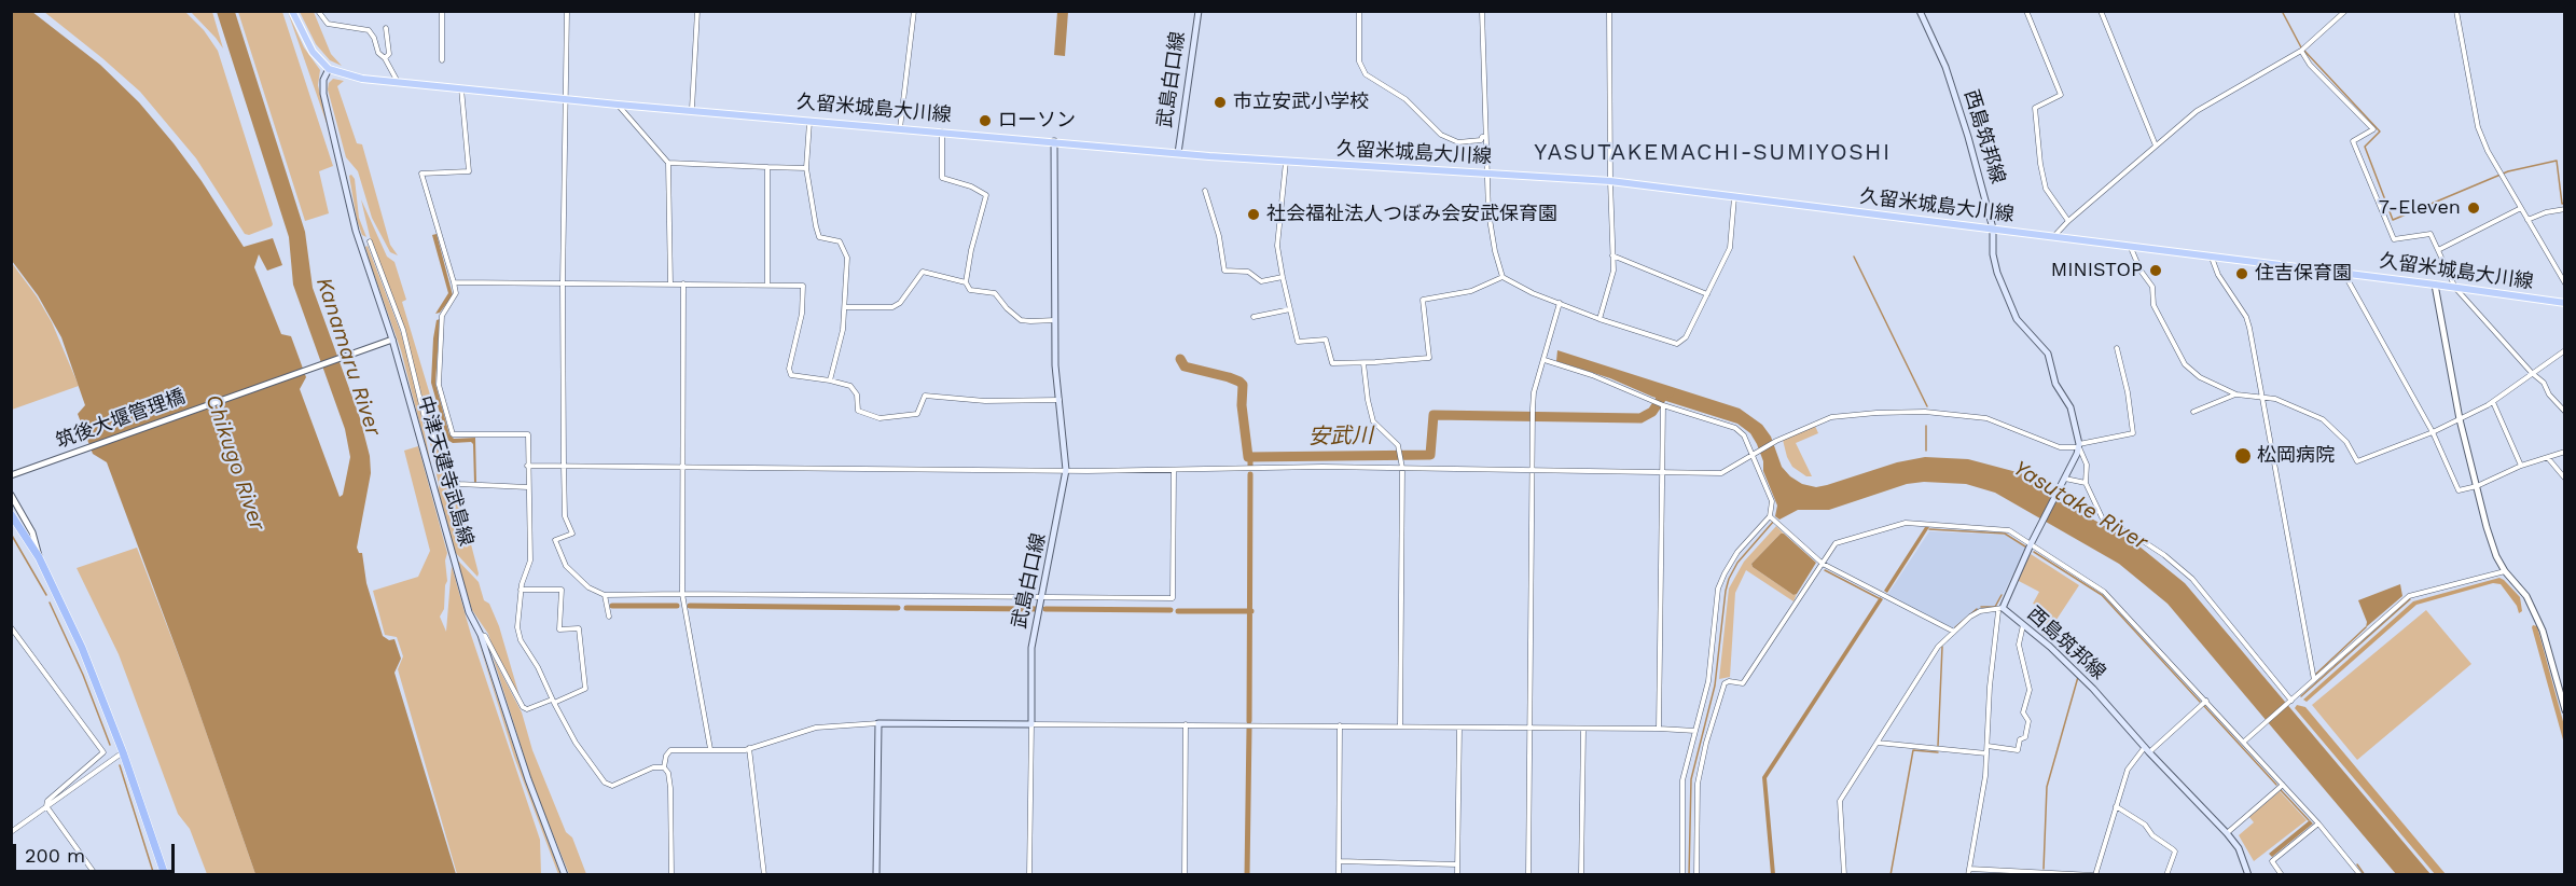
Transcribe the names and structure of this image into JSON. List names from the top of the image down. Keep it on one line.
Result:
{"streets":{"main road":["武島白口線","久留米城島大川線","西島筑邦線","中津天建寺武島線"],"street":["筑後大堰管理橋"]},"crossings":[["武島白口線","久留米城島大川線"],["久留米城島大川線","西島筑邦線"],["久留米城島大川線","中津天建寺武島線"],["筑後大堰管理橋","中津天建寺武島線"]],"districts":["YASUTAKEMACHI-SUMIYOSHI"],"water":["Kanamaru River","安武川","Chikugo River","Yasutake River"],"places":["市立安武小学校","ローソン","7-Eleven","社会福祉法人つぼみ会安武保育園","MINISTOP","住吉保育園","松岡病院"],"scale_bar":"200 m"}
